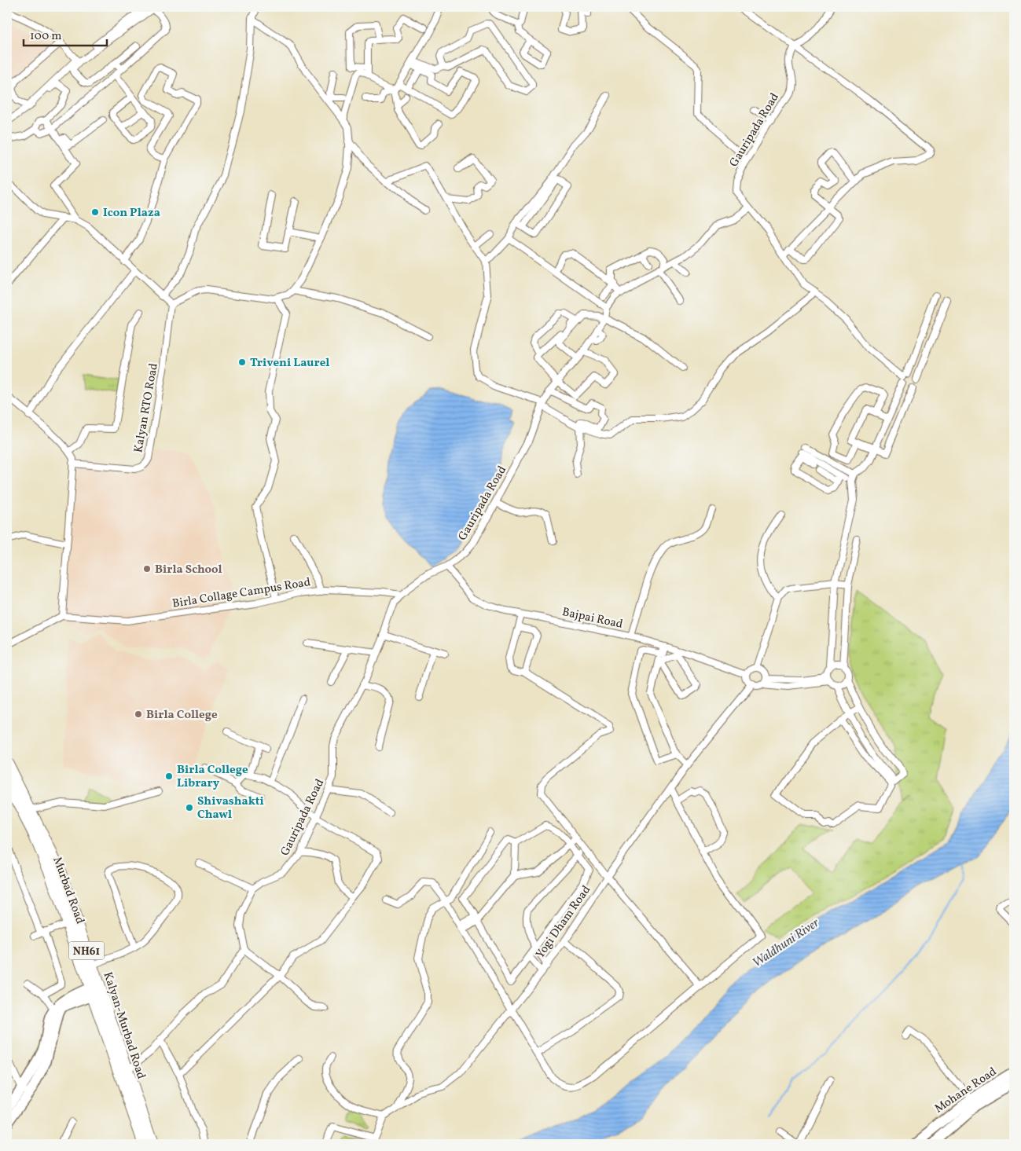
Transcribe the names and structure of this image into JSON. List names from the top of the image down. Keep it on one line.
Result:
{"streets":{"highway":["Murbad Road","NH61","Kalyan-Murbad Road"],"main road":["Mohane Road"],"street":["Gauripada Road","Kalyan RTO Road","Birla Collage Campus Road","Bajpai Road","Yogi Dham Road"]},"crossings":[["Gauripada Road","Birla Collage Campus Road"],["Gauripada Road","Bajpai Road"],["Bajpai Road","Yogi Dham Road"],["Murbad Road","Kalyan-Murbad Road"],["NH61","Kalyan-Murbad Road"]],"water":["Waldhuni River"],"places":["Icon Plaza","Triveni Laurel","Birla School","Birla College","Birla College Library","Shivashakti Chawl"],"scale_bar":"100 m"}
